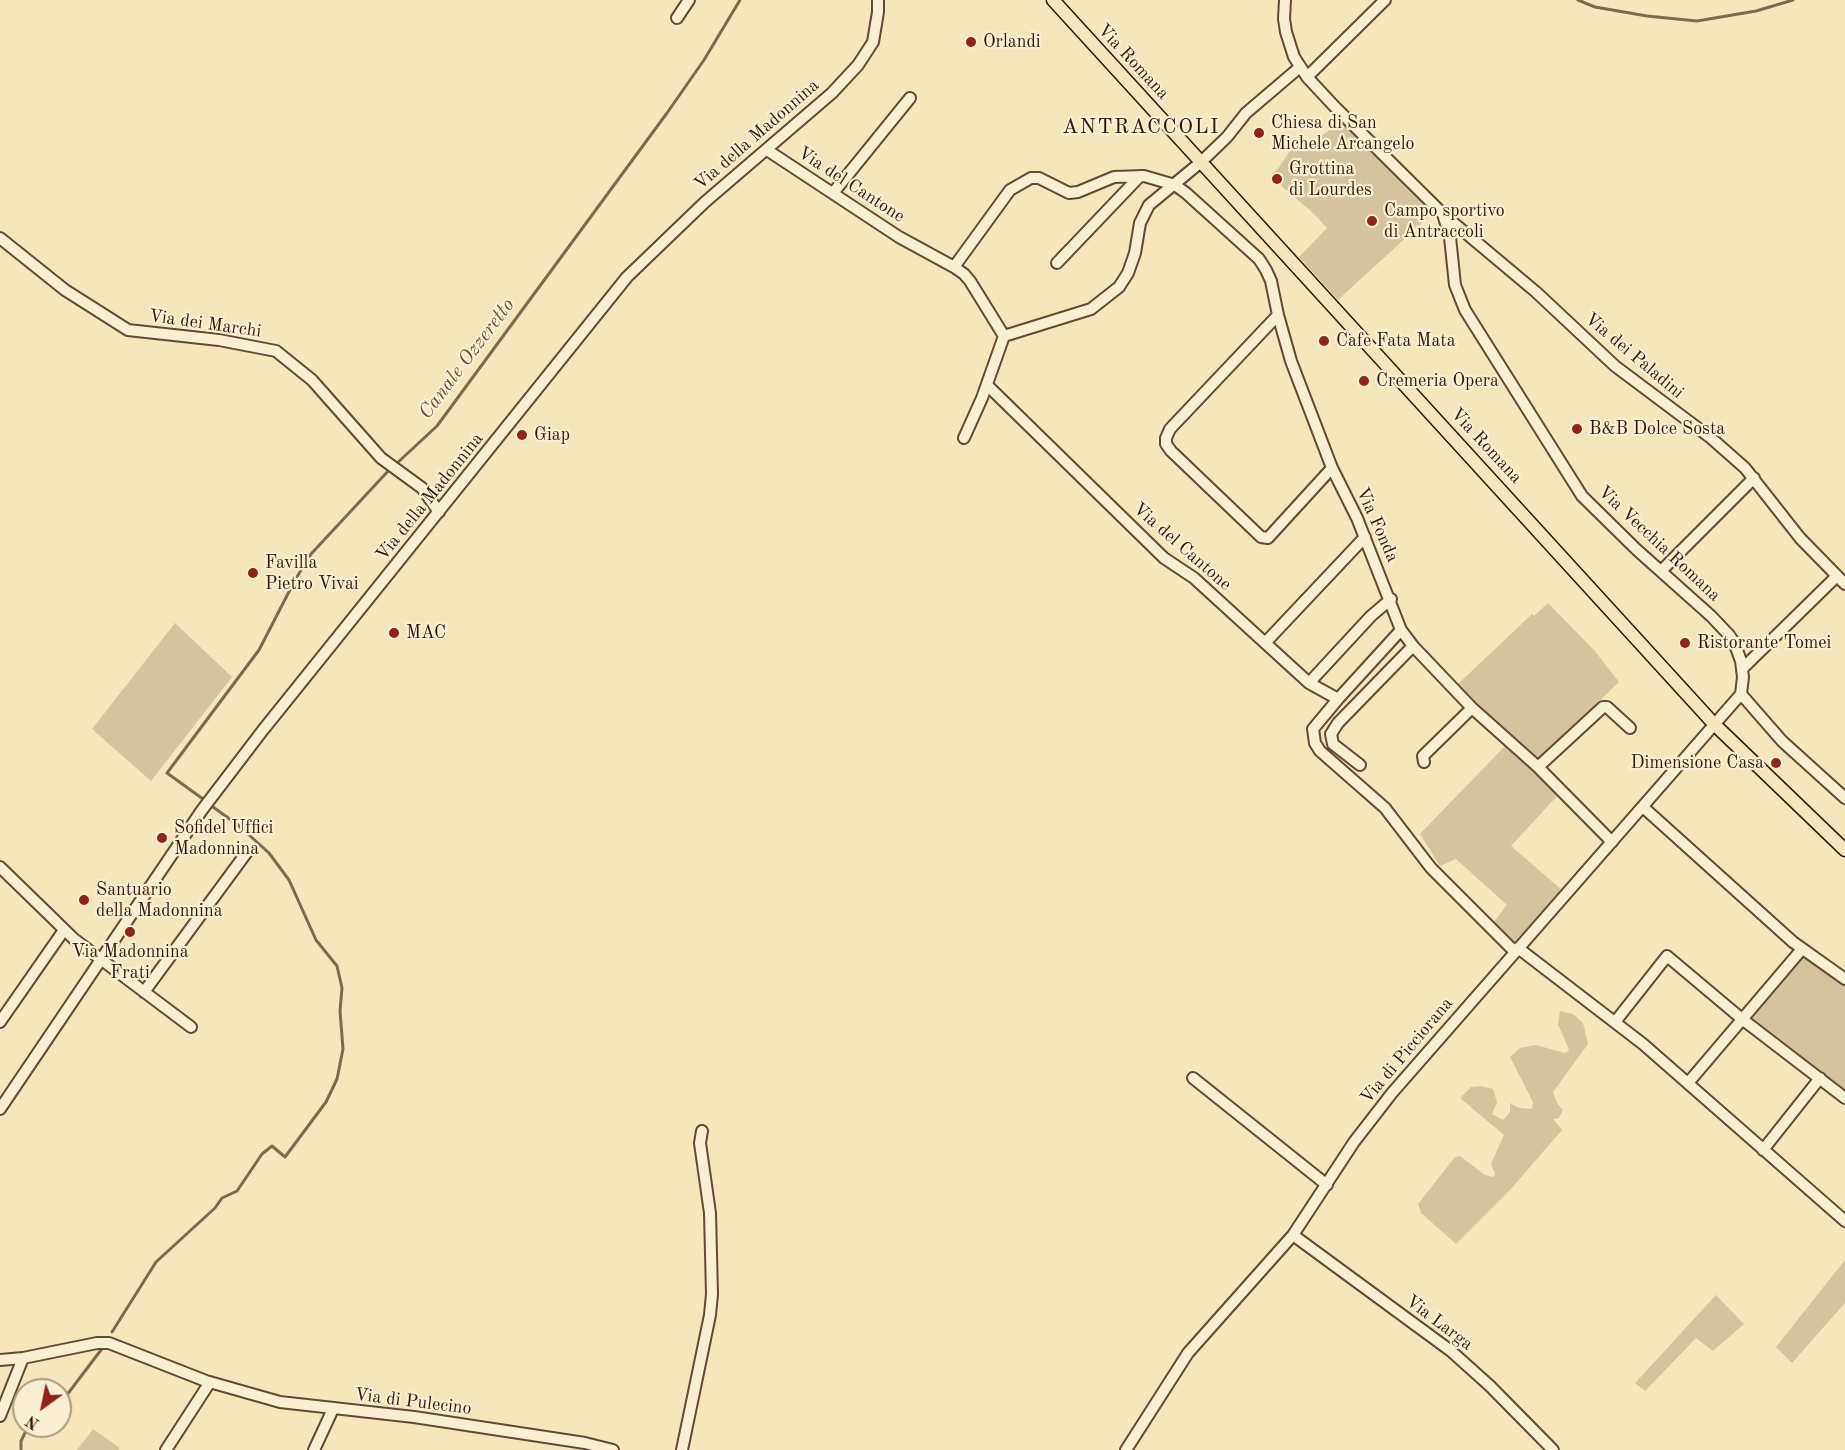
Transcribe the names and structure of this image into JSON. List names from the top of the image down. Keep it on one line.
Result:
{"streets":{"main road":["Via Romana"],"street":["Via della Madonnina","Via del Cantone","Via dei Marchi","Via dei Paladini","Via Fonda","Via Vecchia Romana","Via di Picciorana","Via Larga","Via di Pulecino"]},"crossings":[["Via Romana","Via di Picciorana"],["Via della Madonnina","Via del Cantone"],["Via della Madonnina","Via dei Marchi"],["Via del Cantone","Via Fonda"],["Via dei Paladini","Via Vecchia Romana"],["Via Fonda","Via di Picciorana"],["Via Vecchia Romana","Via di Picciorana"],["Via di Picciorana","Via Larga"]],"districts":["ANTRACCOLI"],"water":["Canale Ozzeretto"],"places":["Orlandi","Chiesa di San Michele Arcangelo","Grottina di Lourdes","Campo sportivo di Antraccoli","Cafe Fata Mata","Cremeria Opera","B&B Dolce Sosta","Giap","Favilla Pietro Vivai","MAC","Ristorante Tomei","Dimensione Casa","Sofidel Uffici Madonnina","Santuario della Madonnina","Via Madonnina Frati"],"north":"bottom left"}
